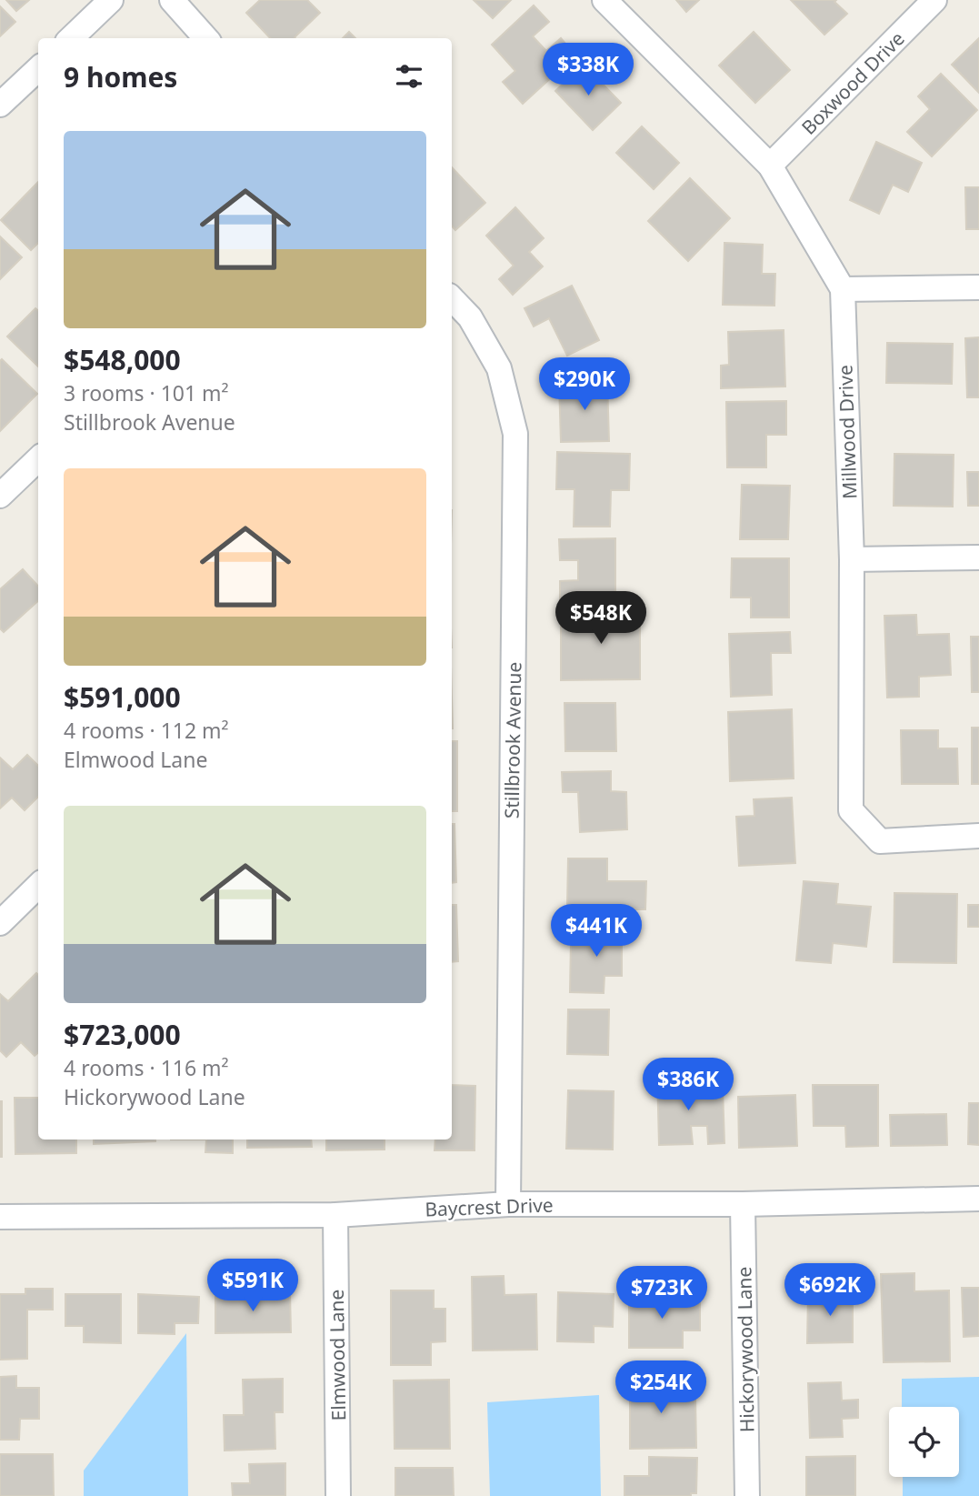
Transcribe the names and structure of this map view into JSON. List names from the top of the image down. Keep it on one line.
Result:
{"streets":{"street":["Boxwood Drive","Millwood Drive","Stillbrook Avenue","Baycrest Drive","Hickorywood Lane","Elmwood Lane"]},"crossings":[["Boxwood Drive","Millwood Drive"],["Stillbrook Avenue","Baycrest Drive"],["Baycrest Drive","Hickorywood Lane"],["Baycrest Drive","Elmwood Lane"]],"page":{"heading":"9 homes","price":["$338K","$290K","$548K","$441K","$386K","$591K","$692K","$723K","$254K"],"list":[{"name":"$548,000","note":"3 rooms · 101 m² · Stillbrook Avenue"},{"name":"$591,000","note":"4 rooms · 112 m² · Elmwood Lane"},{"name":"$723,000","note":"4 rooms · 116 m² · Hickorywood Lane"}]}}
